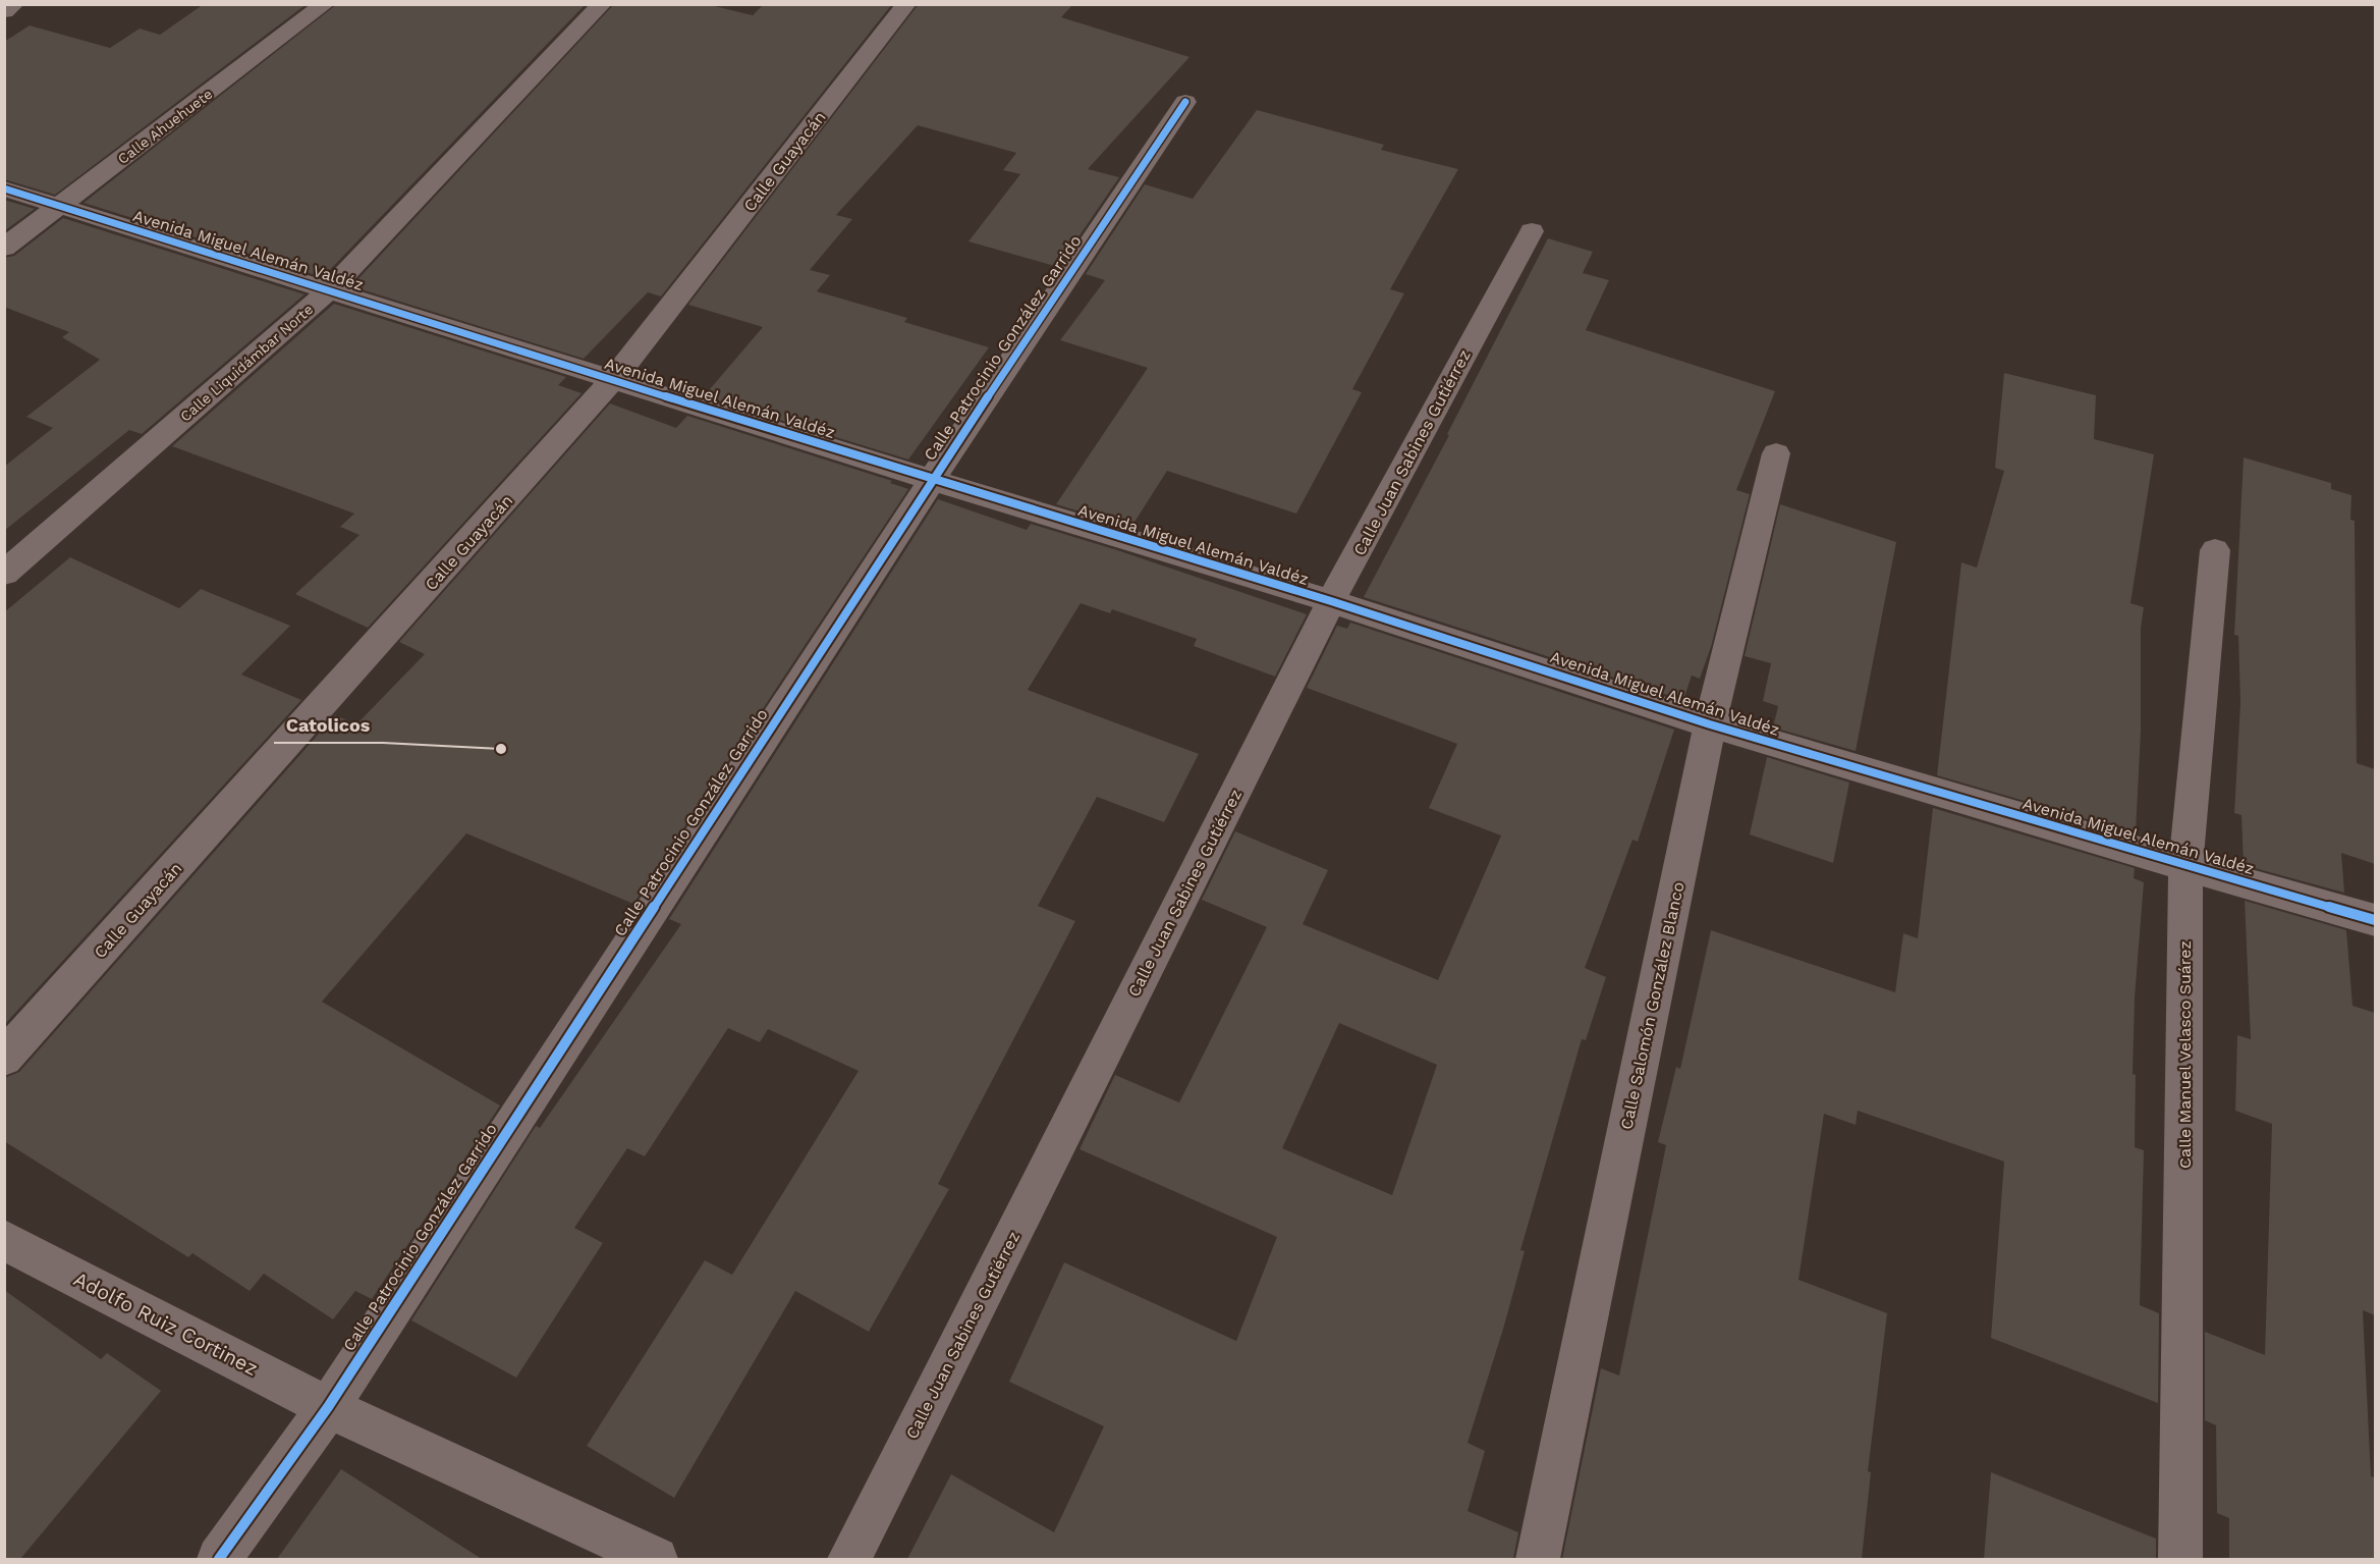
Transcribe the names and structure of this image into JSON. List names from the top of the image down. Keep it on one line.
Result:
{"streets":{"street":["Calle Ahuehuete","Calle Guayacán","Avenida Miguel Alemán Valdéz","Calle Patrocinio González Garrido","Calle Liquidámbar Norte","Calle Juan Sabines Gutiérrez","Calle Salomón González Blanco","Calle Manuel Velasco Suárez","Adolfo Ruiz Cortinez"]},"crossings":[["Calle Ahuehuete","Avenida Miguel Alemán Valdéz"],["Calle Guayacán","Avenida Miguel Alemán Valdéz"],["Avenida Miguel Alemán Valdéz","Calle Patrocinio González Garrido"],["Avenida Miguel Alemán Valdéz","Calle Liquidámbar Norte"],["Avenida Miguel Alemán Valdéz","Calle Juan Sabines Gutiérrez"],["Avenida Miguel Alemán Valdéz","Calle Salomón González Blanco"],["Avenida Miguel Alemán Valdéz","Calle Manuel Velasco Suárez"],["Calle Patrocinio González Garrido","Adolfo Ruiz Cortinez"]],"places":["Catolicos"]}
